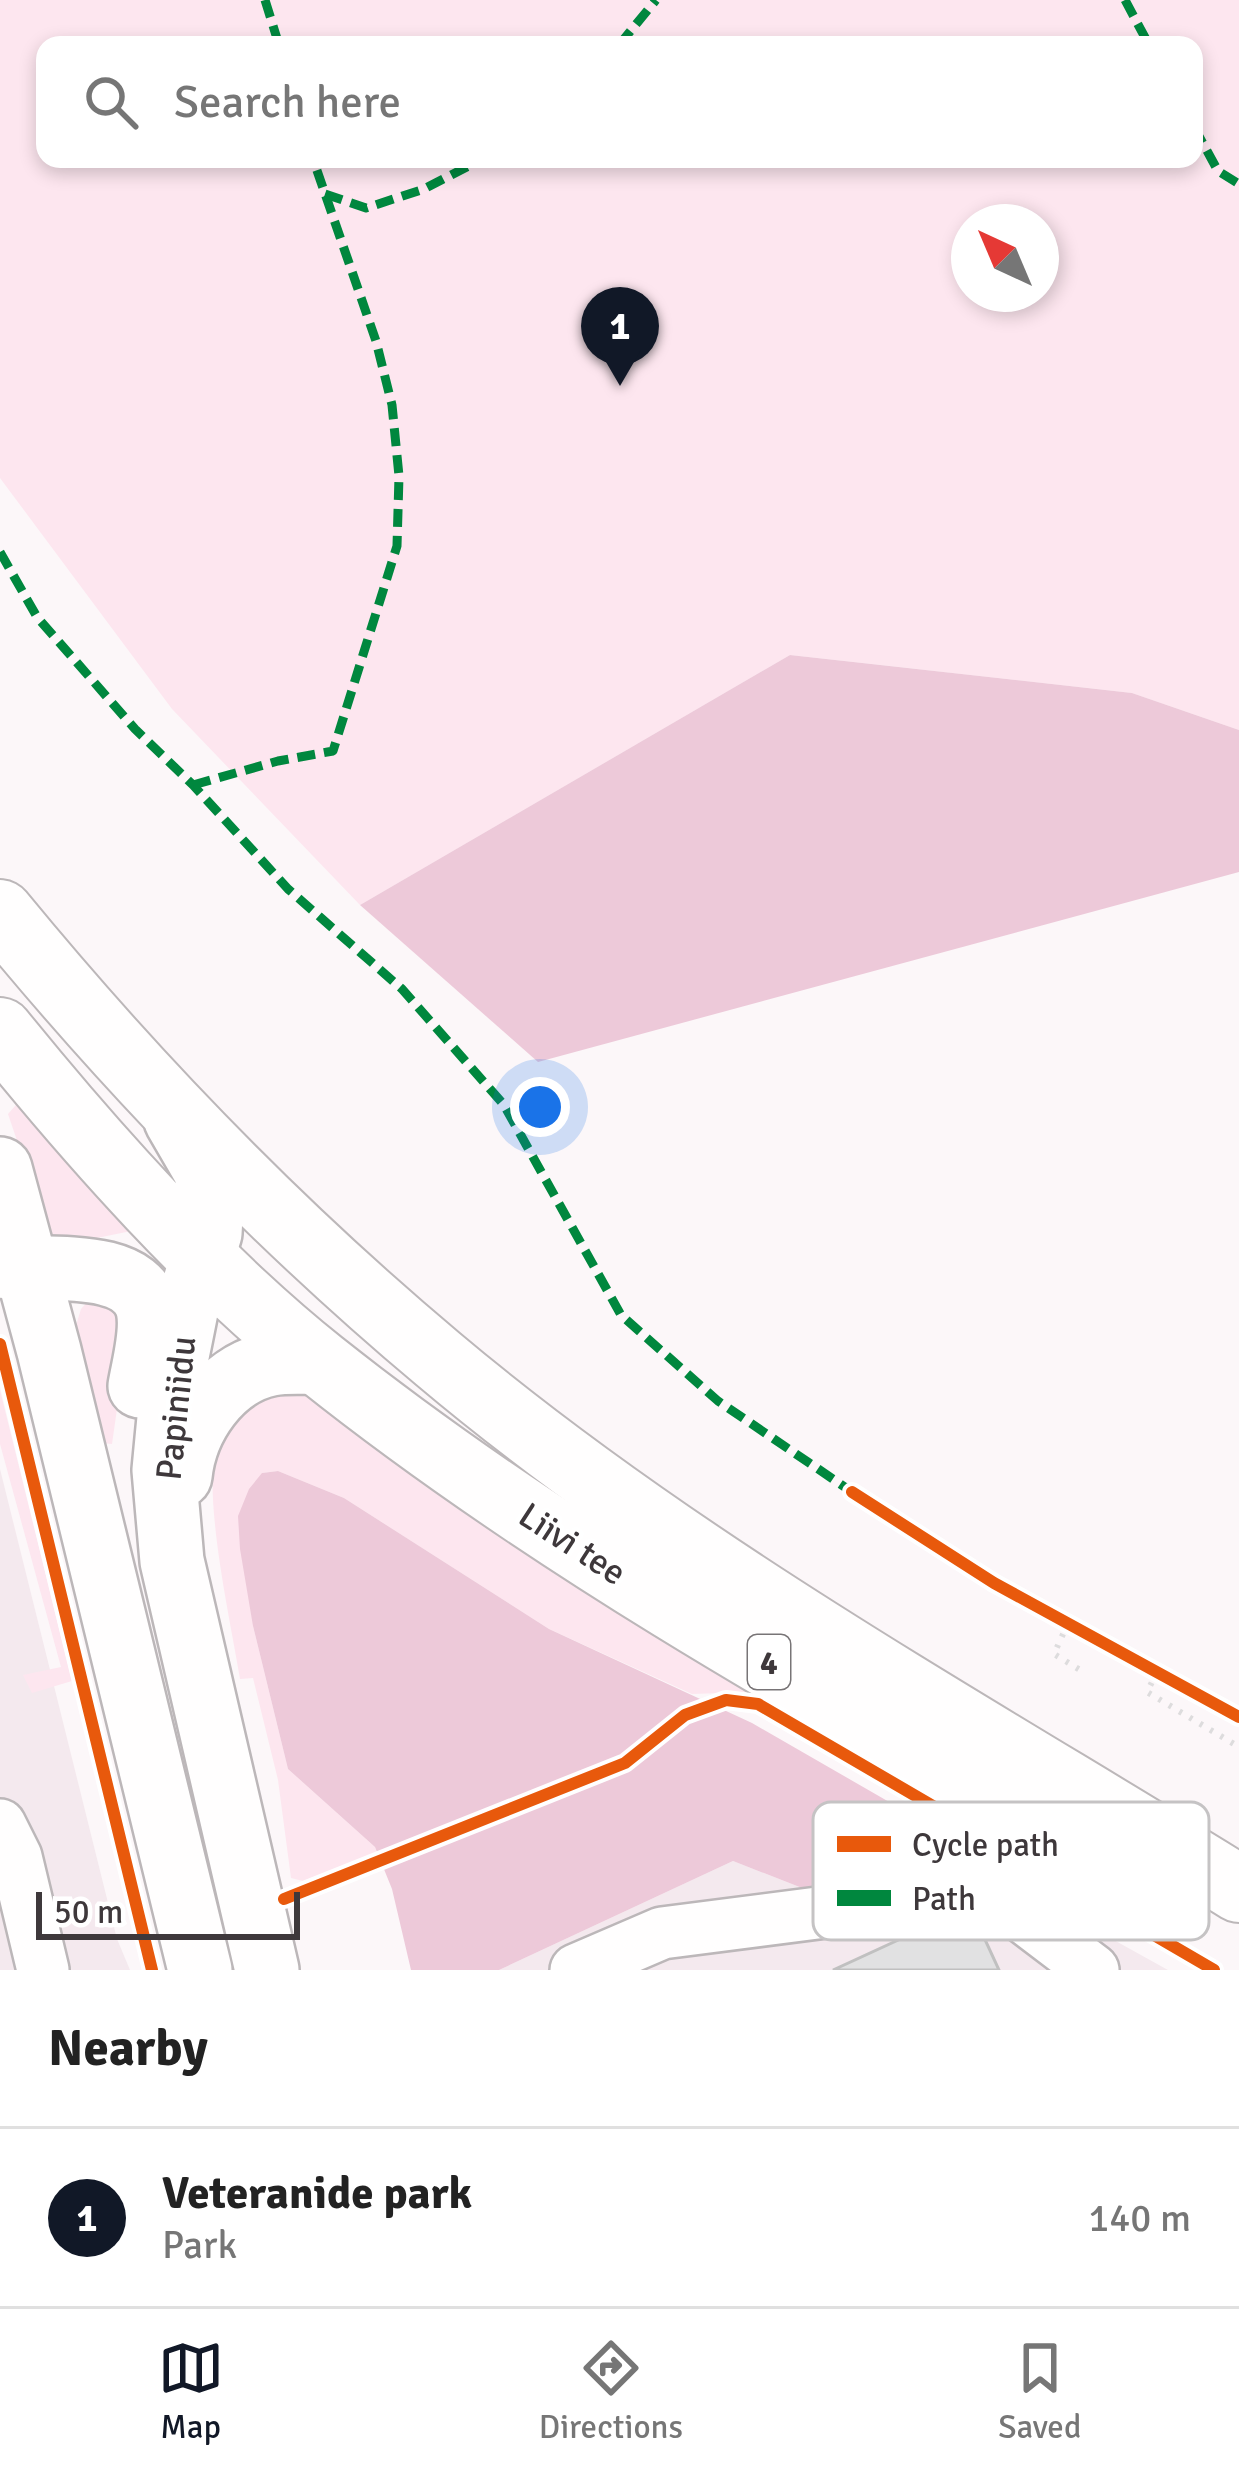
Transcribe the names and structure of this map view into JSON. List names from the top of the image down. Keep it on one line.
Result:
{"streets":{"highway":["Papiniidu","Liivi tee","4"]},"crossings":[["Papiniidu","Liivi tee"]],"legend":["Cycle path","Path"],"scale_bar":"50 m","north":"top left","page":{"search":"Search here","pins":"1","scale":"50 m","heading":"Nearby","list":[{"mark":"1","name":"Veteranide park","note":"Park","value":"140 m"}],"nav":["Map","Directions","Saved"]}}
